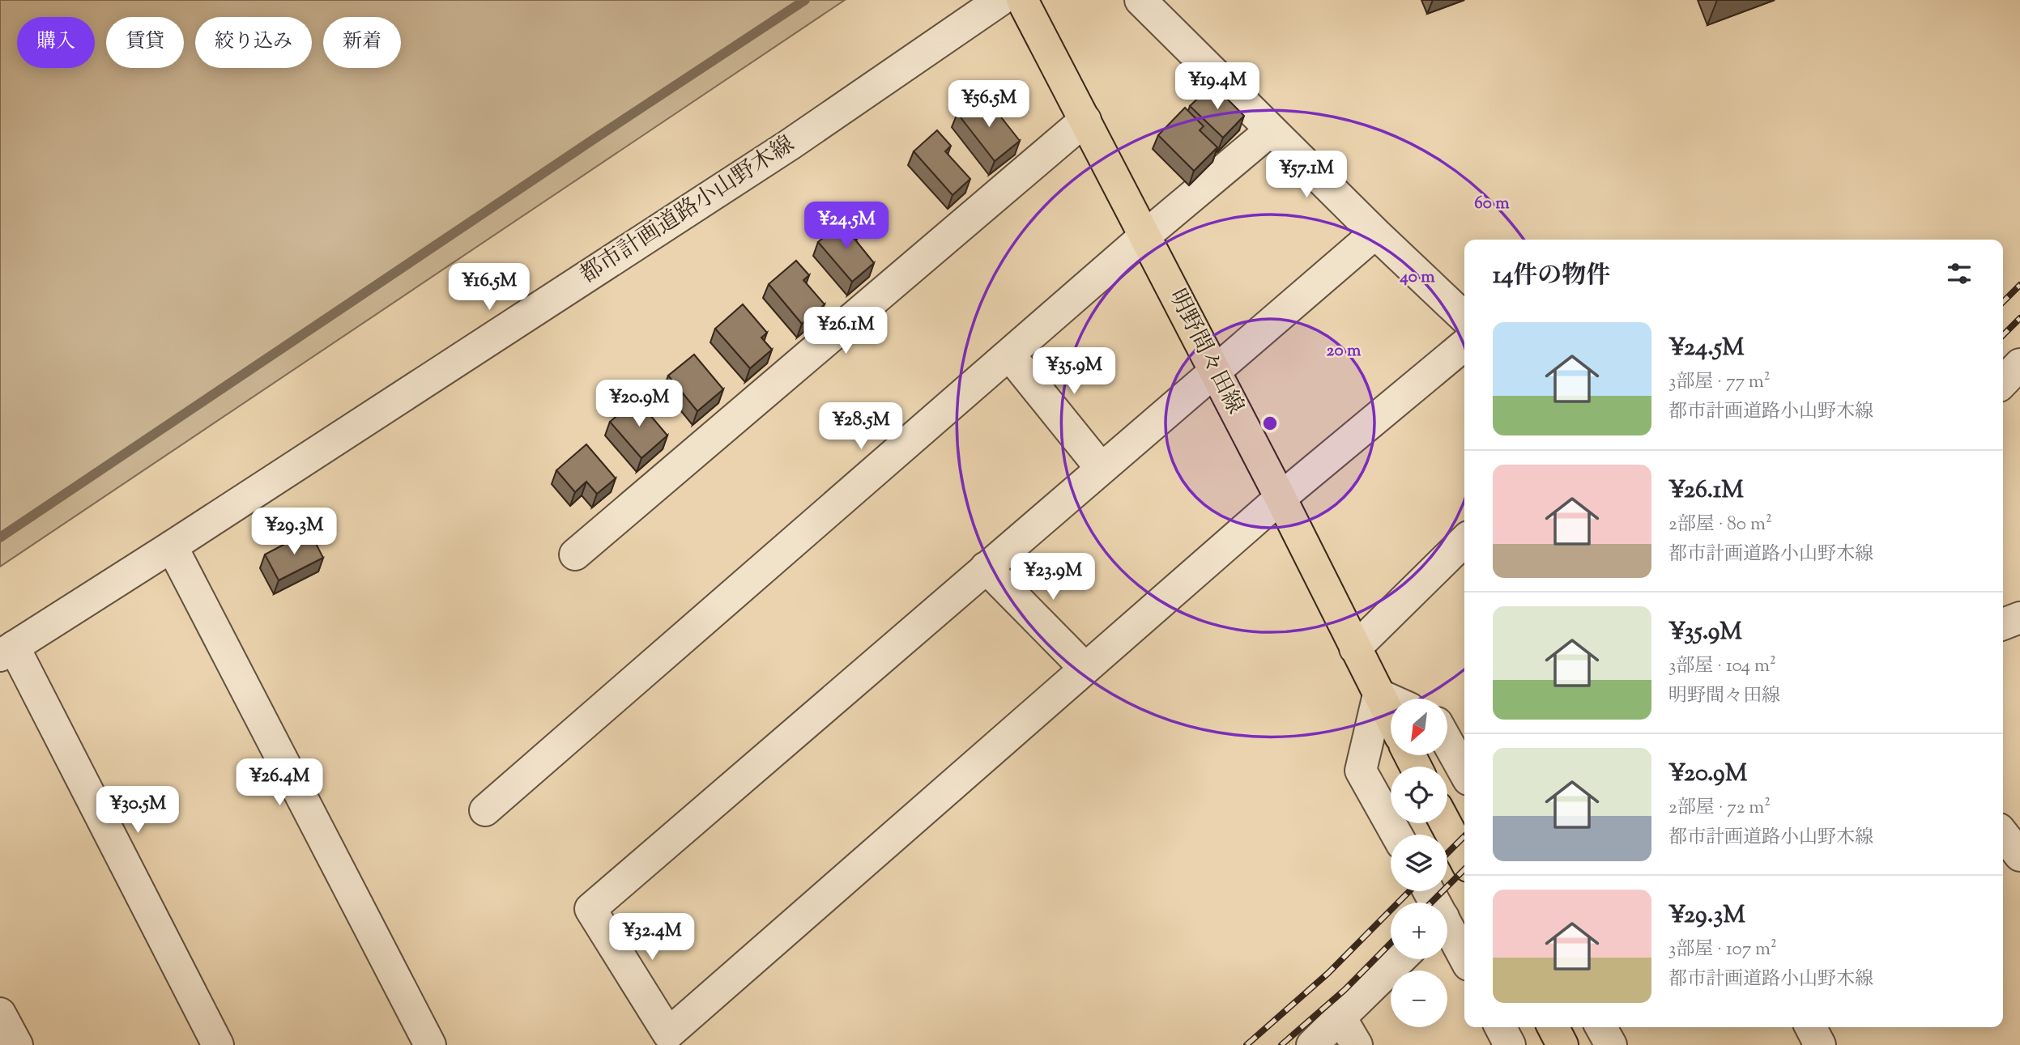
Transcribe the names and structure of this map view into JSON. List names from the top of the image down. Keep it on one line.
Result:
{"streets":{"main road":["明野間々田線"],"street":["都市計画道路小山野木線"]},"north":"bottom left","page":{"chip":["購入","賃貸","絞り込み","新着"],"price":["¥19.4M","¥56.5M","¥57.1M","¥24.5M","¥16.5M","¥26.1M","¥35.9M","¥20.9M","¥28.5M","¥29.3M","¥23.9M","¥26.4M","¥30.5M","¥32.4M"],"heading":"14件の物件","list":[{"name":"¥24.5M","note":"3部屋 · 77 m² · 都市計画道路小山野木線"},{"name":"¥26.1M","note":"2部屋 · 80 m² · 都市計画道路小山野木線"},{"name":"¥35.9M","note":"3部屋 · 104 m² · 明野間々田線"},{"name":"¥20.9M","note":"2部屋 · 72 m² · 都市計画道路小山野木線"},{"name":"¥29.3M","note":"3部屋 · 107 m² · 都市計画道路小山野木線"}],"map_buttons":["+","−"]},"rings":["60 m","40 m","20 m"]}
